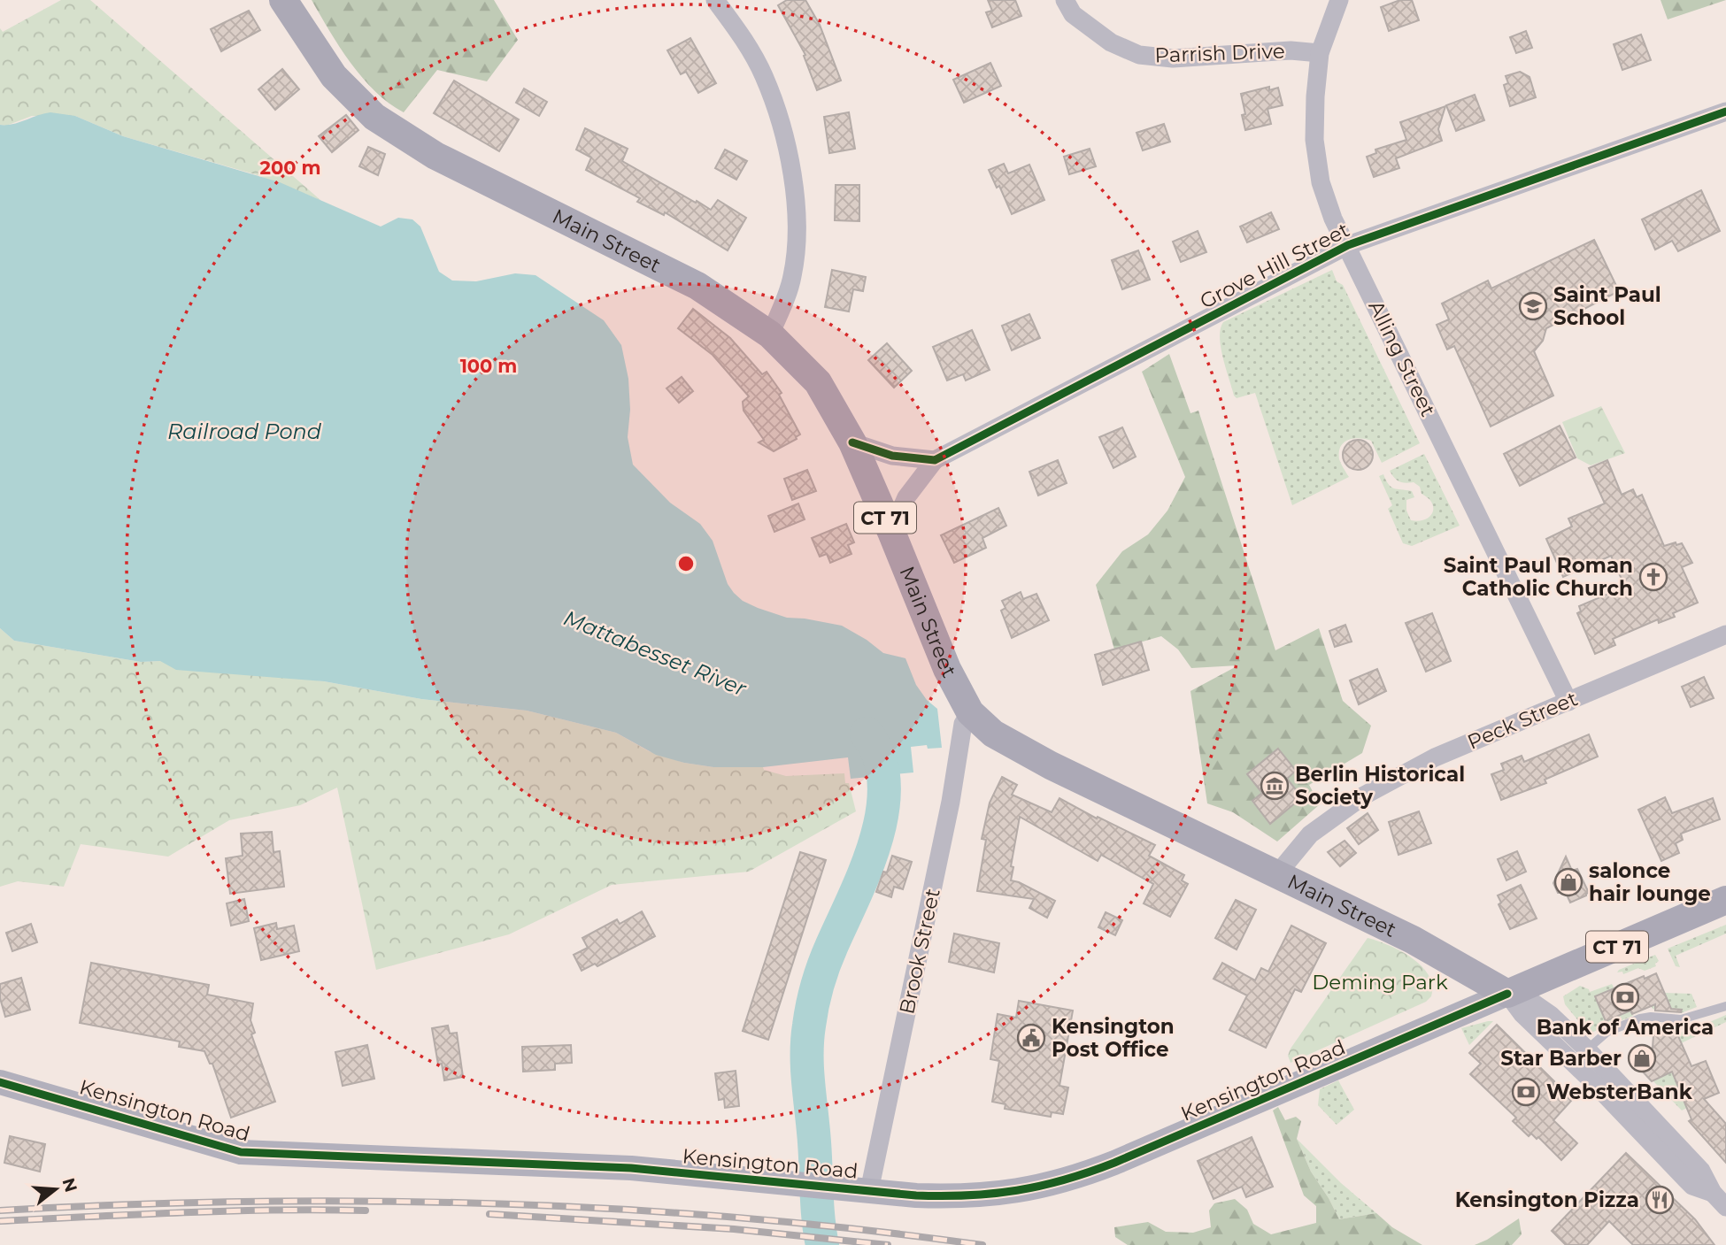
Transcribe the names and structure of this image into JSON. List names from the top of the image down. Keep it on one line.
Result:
{"streets":{"main road":["Main Street","CT 71"],"street":["Parrish Drive","Grove Hill Street","Alling Street","Peck Street","Brook Street","Kensington Road"]},"crossings":[["Parrish Drive","Alling Street"],["Main Street","Grove Hill Street"],["Main Street","CT 71"],["Main Street","Peck Street"],["Main Street","Brook Street"],["Main Street","Kensington Road"],["Grove Hill Street","Alling Street"],["Alling Street","Peck Street"],["CT 71","Kensington Road"],["Brook Street","Kensington Road"]],"water":["Railroad Pond","Mattabesset River"],"parks":["Deming Park"],"places":{"school or university":["Saint Paul School"],"church":["Saint Paul Roman Catholic Church"],"museum":["Berlin Historical Society"],"shop":["salonce hair lounge","Star Barber"],"bank":["Bank of America","WebsterBank"],"public building":["Kensington Post Office"],"restaurant":["Kensington Pizza"]},"north":"right","rings":["200 m","100 m"]}
